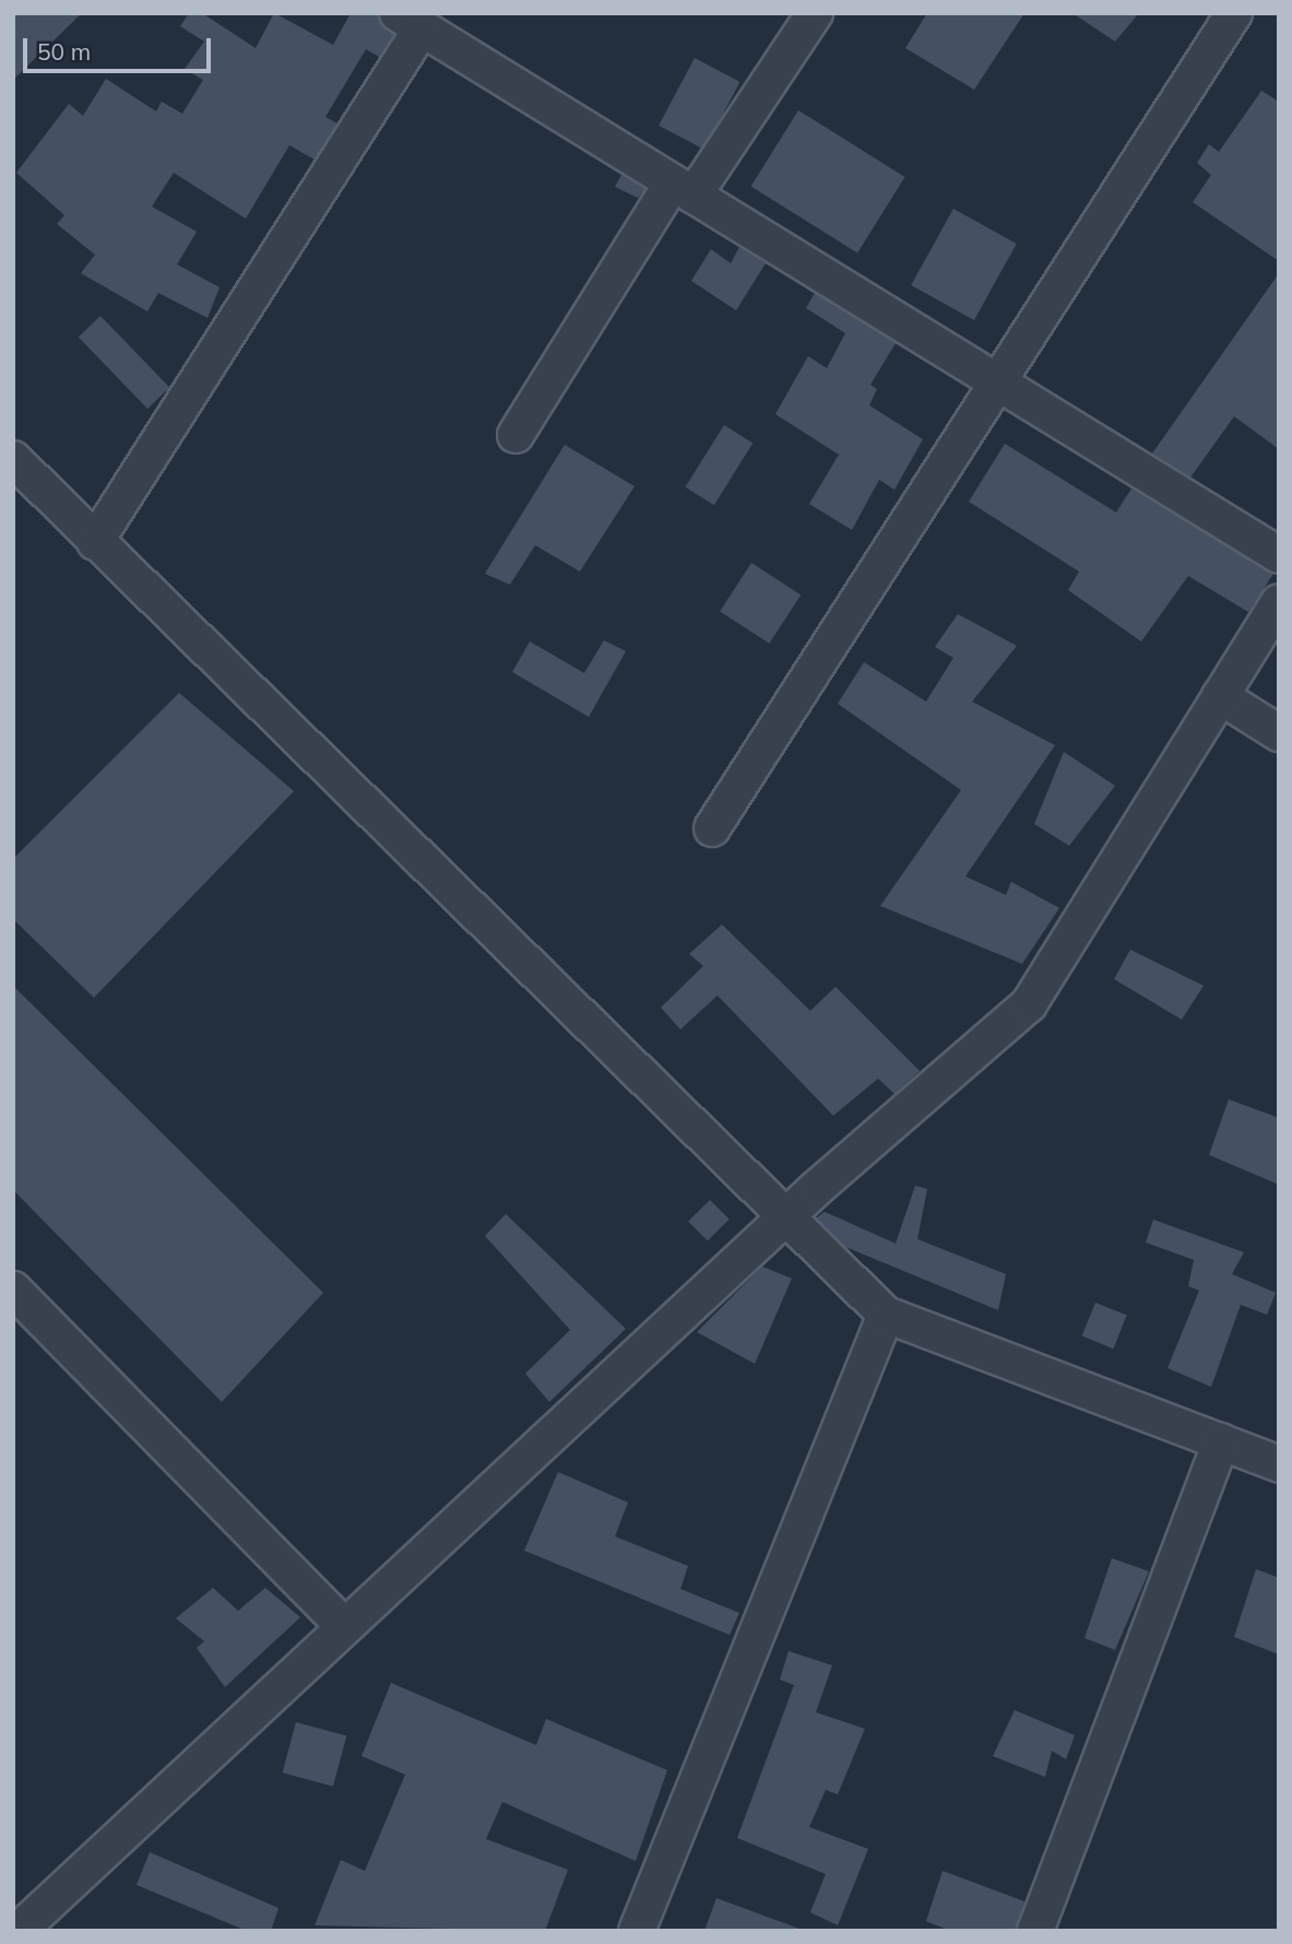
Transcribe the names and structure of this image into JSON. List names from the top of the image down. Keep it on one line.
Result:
{"scale_bar":"50 m"}
